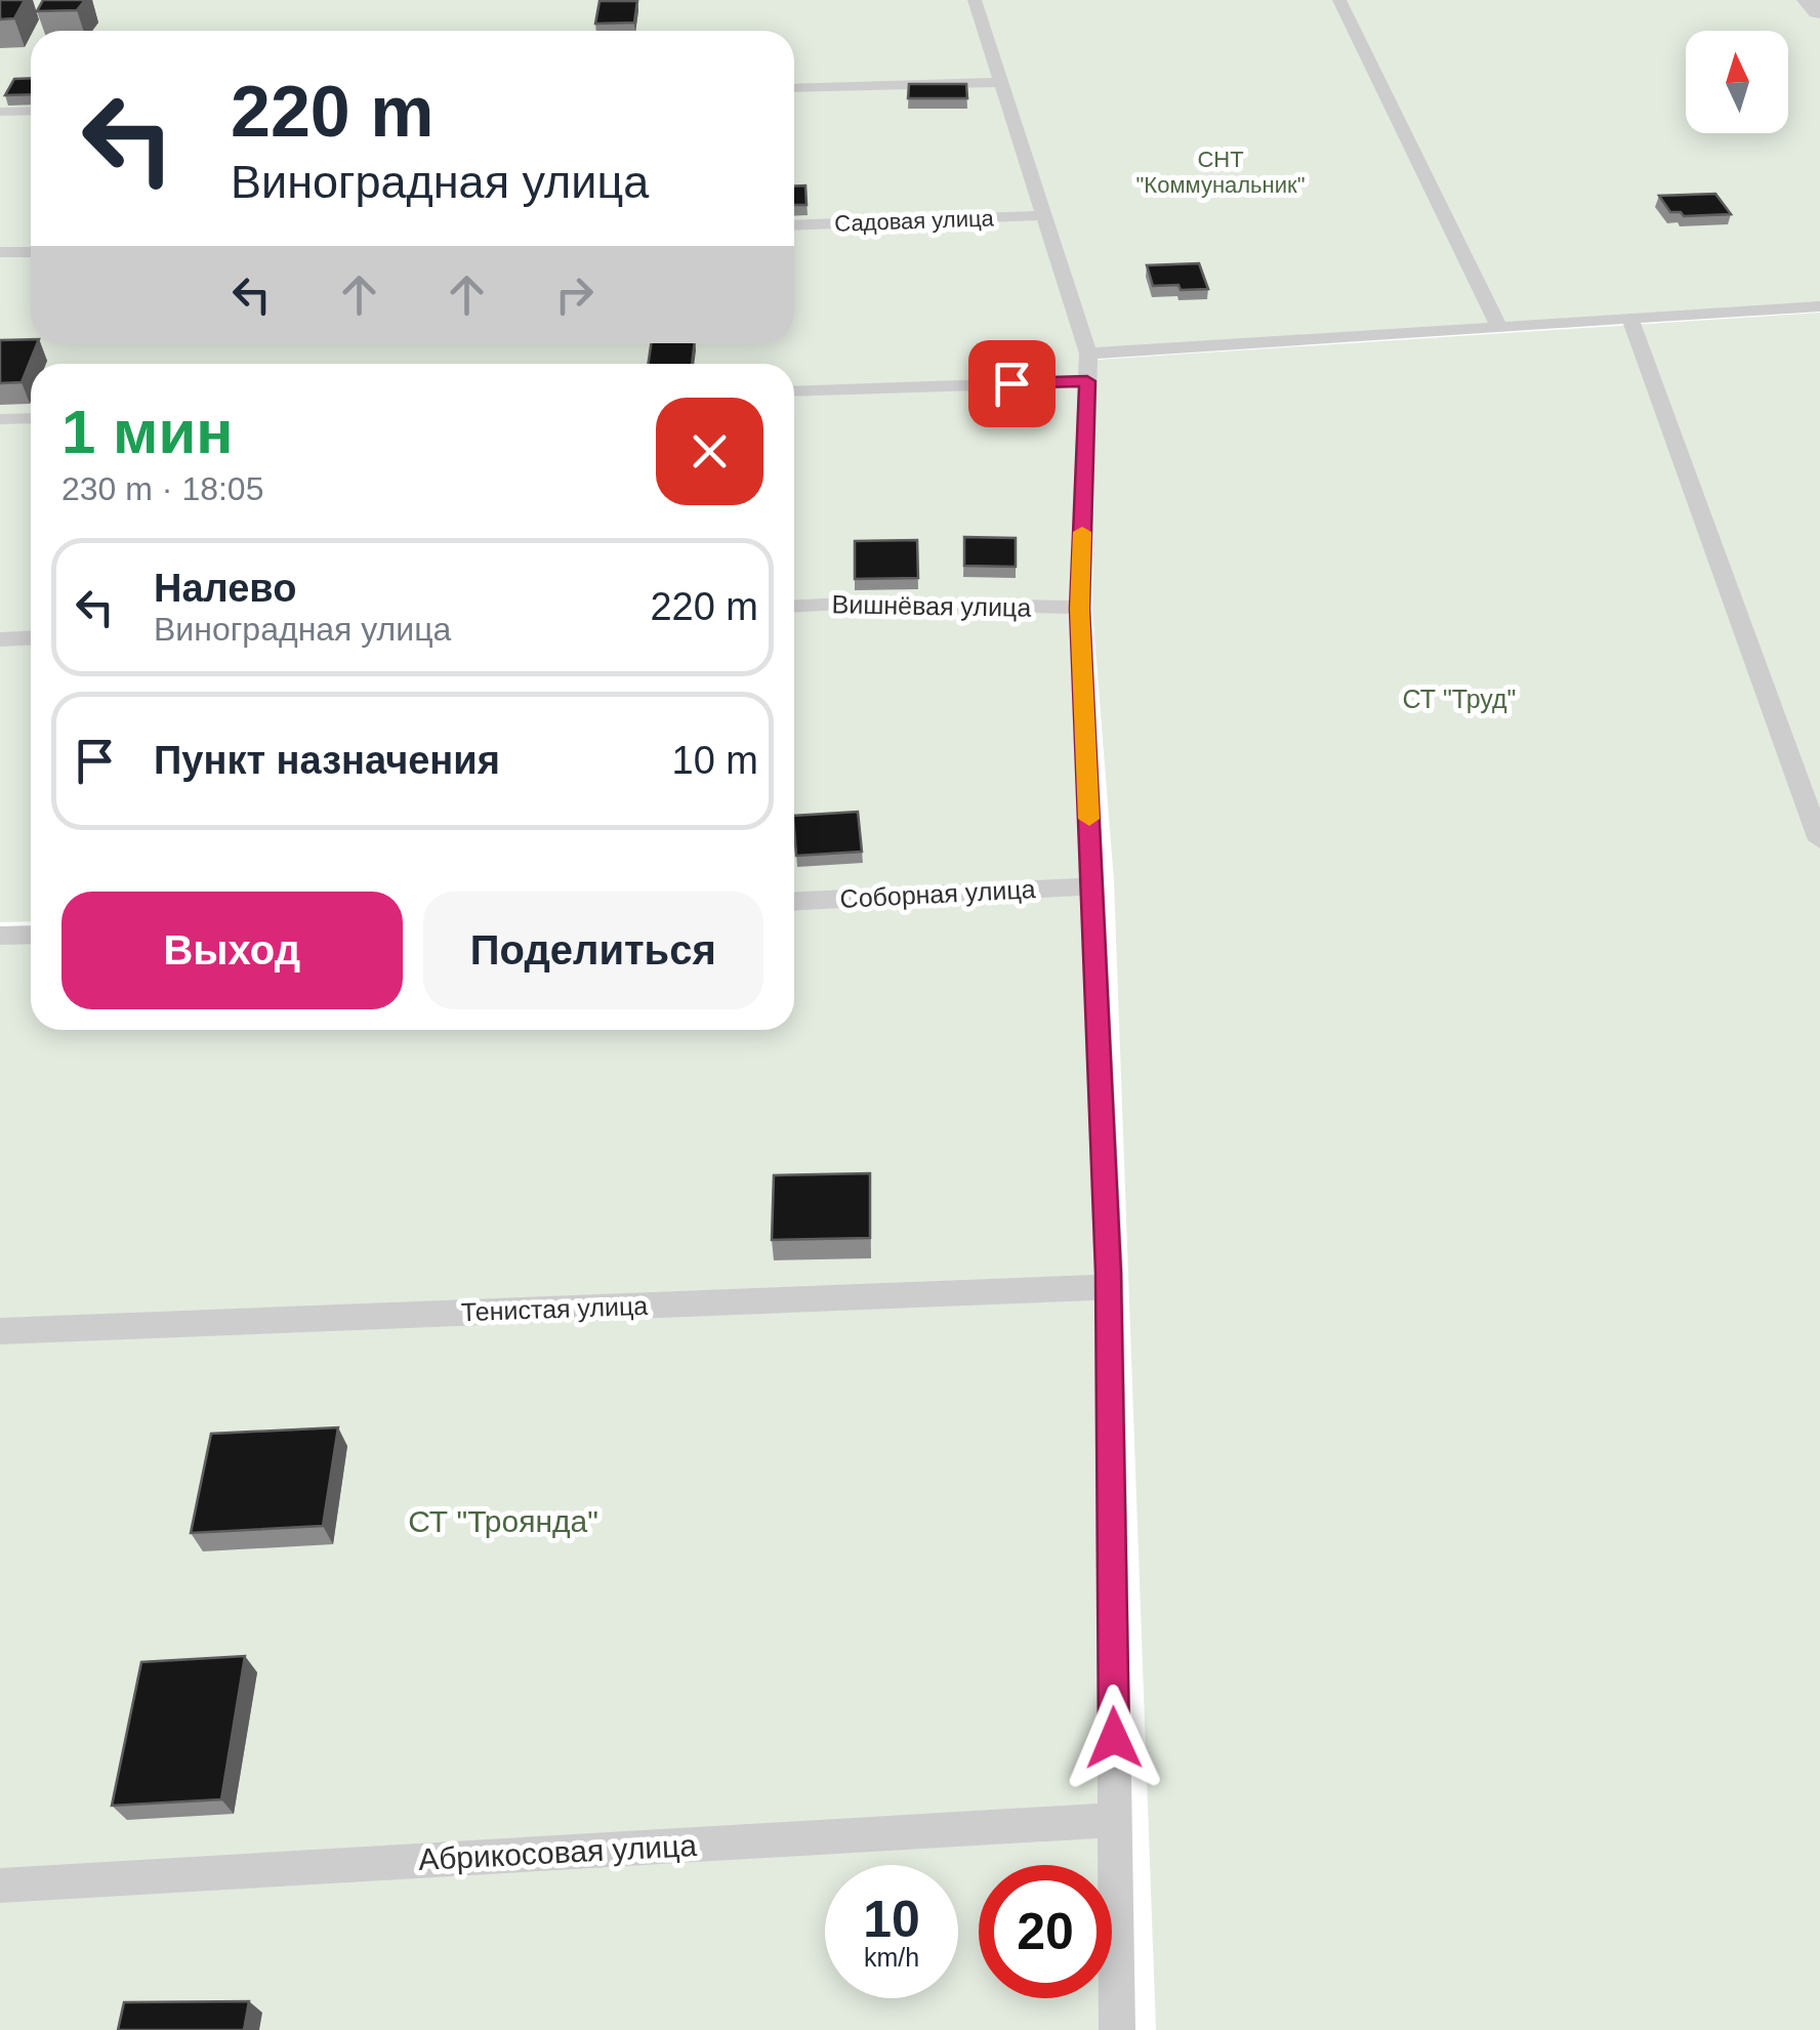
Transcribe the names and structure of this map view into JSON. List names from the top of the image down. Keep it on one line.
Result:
{"streets":{"lane":["Садовая улица","Вишнёвая улица","Соборная улица","Тенистая улица","Абрикосовая улица"]},"parks":["СНТ \"Коммунальник\"","СТ \"Труд\"","СТ \"Троянда\""],"north":"top","page":{"turn":["220 m","Виноградная улица"],"heading":["1 мин","230 m · 18:05"],"list":[{"name":"Налево","note":"Виноградная улица","value":"220 m"},{"name":"Пункт назначения","value":"10 m"}],"buttons":["Выход","Поделиться"],"speed":"10 km/h","limit":"20"}}
